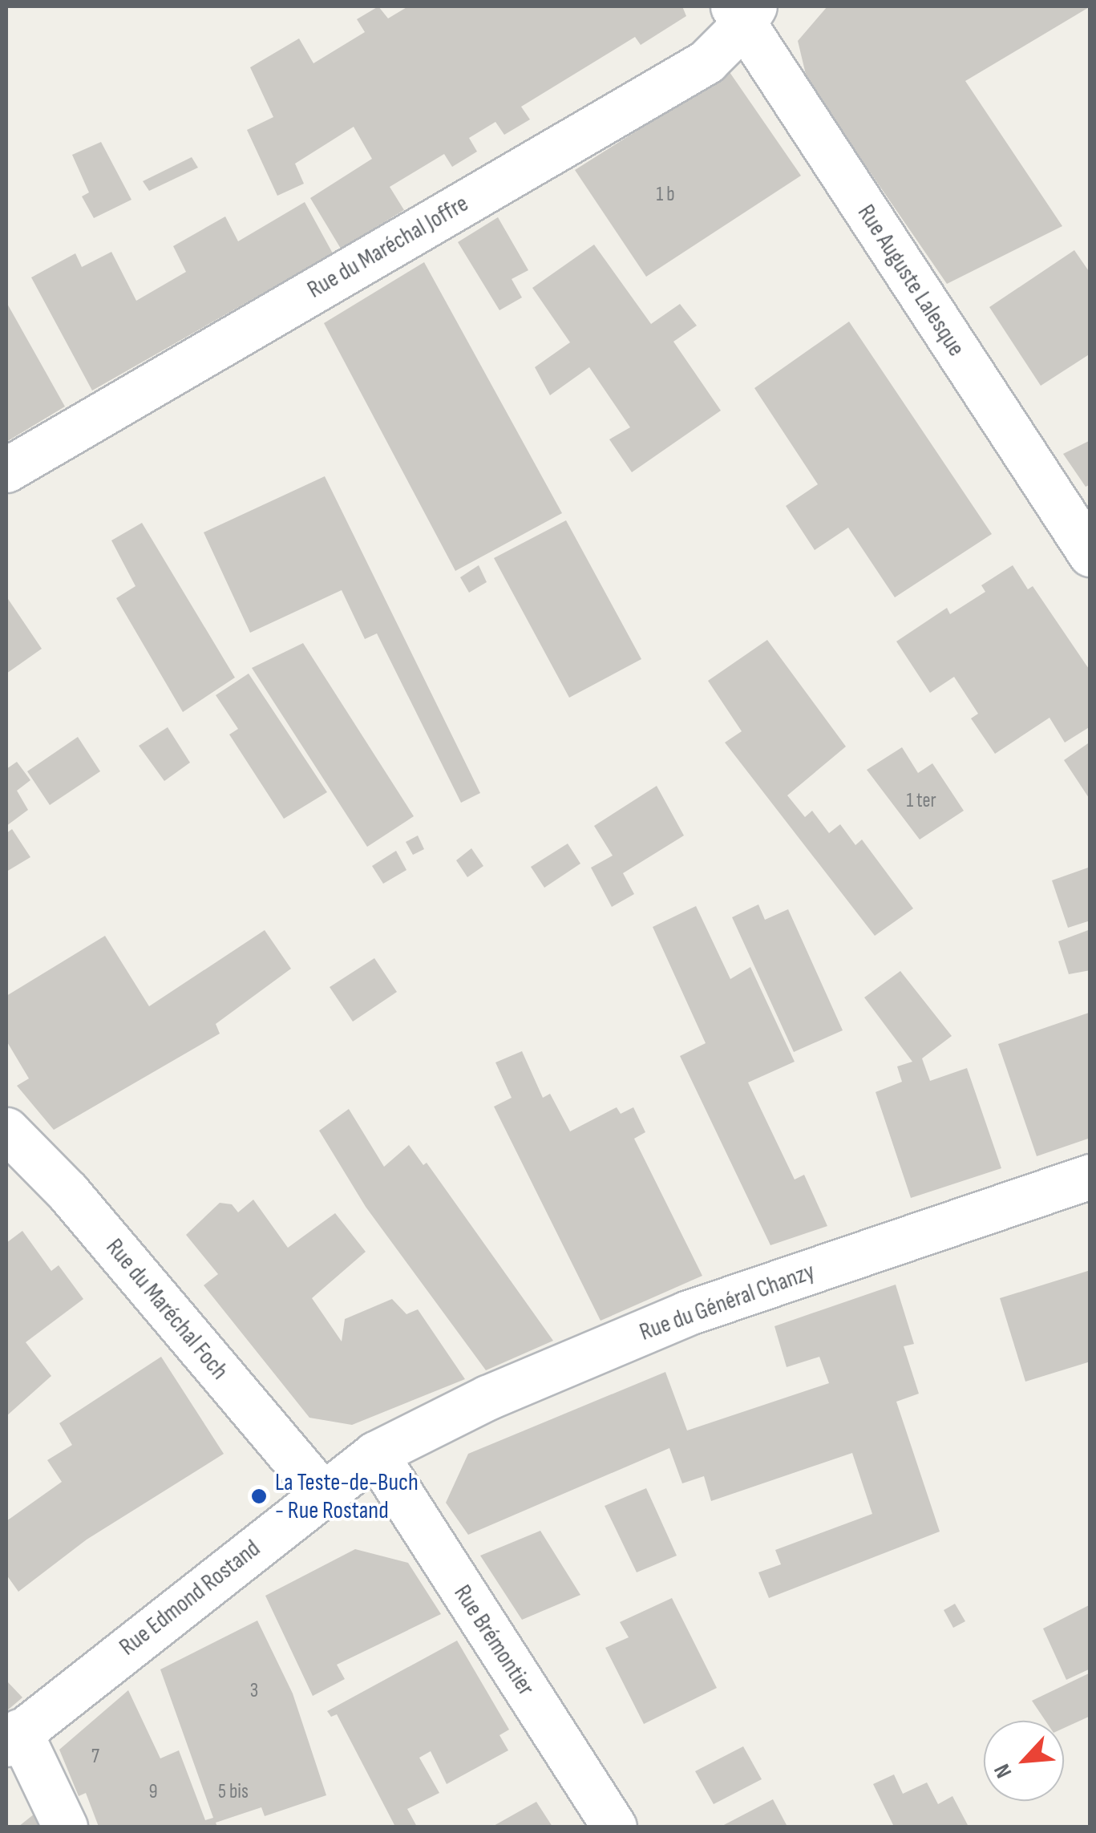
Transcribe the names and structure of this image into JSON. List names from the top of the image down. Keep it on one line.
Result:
{"streets":{"street":["Rue du Maréchal Joffre","Rue Auguste Lalesque","Rue du Général Chanzy","Rue du Maréchal Foch","Rue Edmond Rostand","Rue Brémontier"]},"crossings":[["Rue du Maréchal Joffre","Rue Auguste Lalesque"],["Rue du Général Chanzy","Rue Edmond Rostand"],["Rue du Général Chanzy","Rue Brémontier"],["Rue du Maréchal Foch","Rue Edmond Rostand"],["Rue Edmond Rostand","Rue Brémontier"]],"places":["La Teste-de-Buch - Rue Rostand"],"house_numbers":["1 b","1 ter","3","7","9","5 bis"],"north":"bottom left"}
